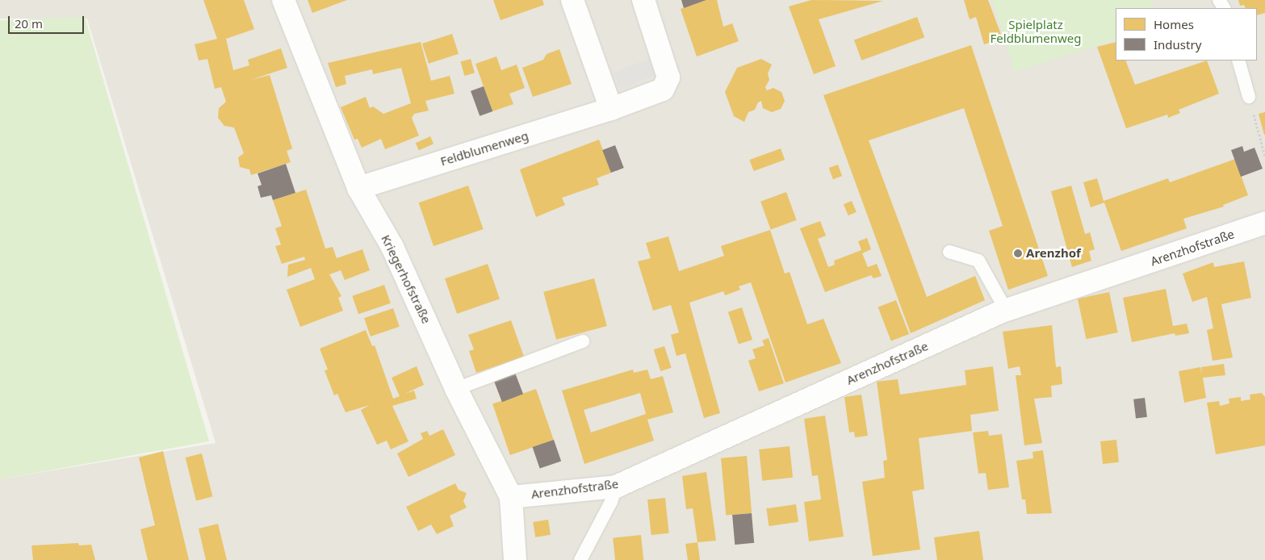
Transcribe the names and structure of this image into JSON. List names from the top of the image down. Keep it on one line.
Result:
{"streets":{"street":["Feldblumenweg","Arenzhofstraße","Kriegerhofstraße"]},"crossings":[["Feldblumenweg","Kriegerhofstraße"],["Arenzhofstraße","Kriegerhofstraße"]],"parks":["Spielplatz Feldblumenweg"],"places":["Arenzhof"],"legend":["Homes","Industry"],"scale_bar":"20 m"}
